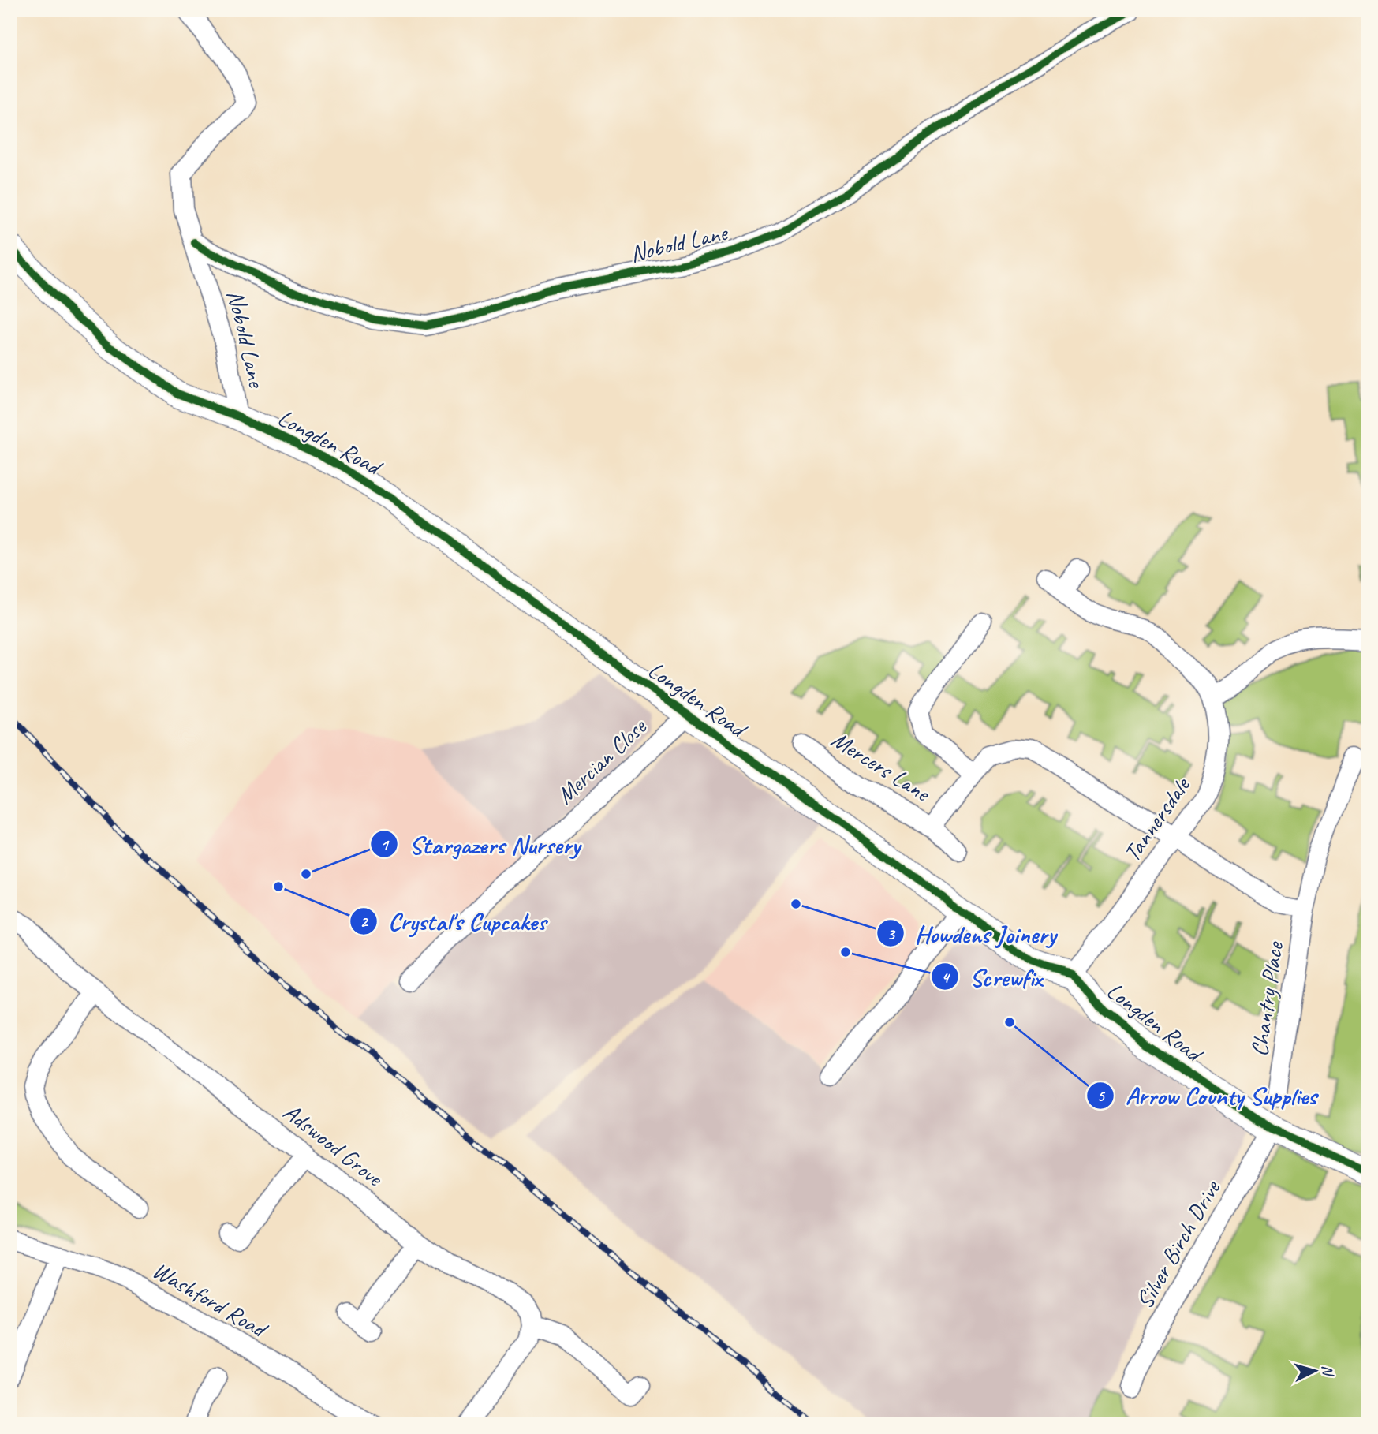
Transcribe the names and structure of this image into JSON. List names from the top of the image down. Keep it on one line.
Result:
{"streets":{"street":["Nobold Lane","Longden Road","Mercian Close","Mercers Lane","Tannersdale","Chantry Place","Adswood Grove","Silver Birch Drive","Washford Road"]},"crossings":[["Nobold Lane","Longden Road"],["Longden Road","Mercian Close"],["Longden Road","Tannersdale"],["Longden Road","Silver Birch Drive"],["Mercers Lane","Tannersdale"]],"places":["Stargazers Nursery","Crystal's Cupcakes","Howdens Joinery","Screwfix","Arrow County Supplies"],"north":"right"}
